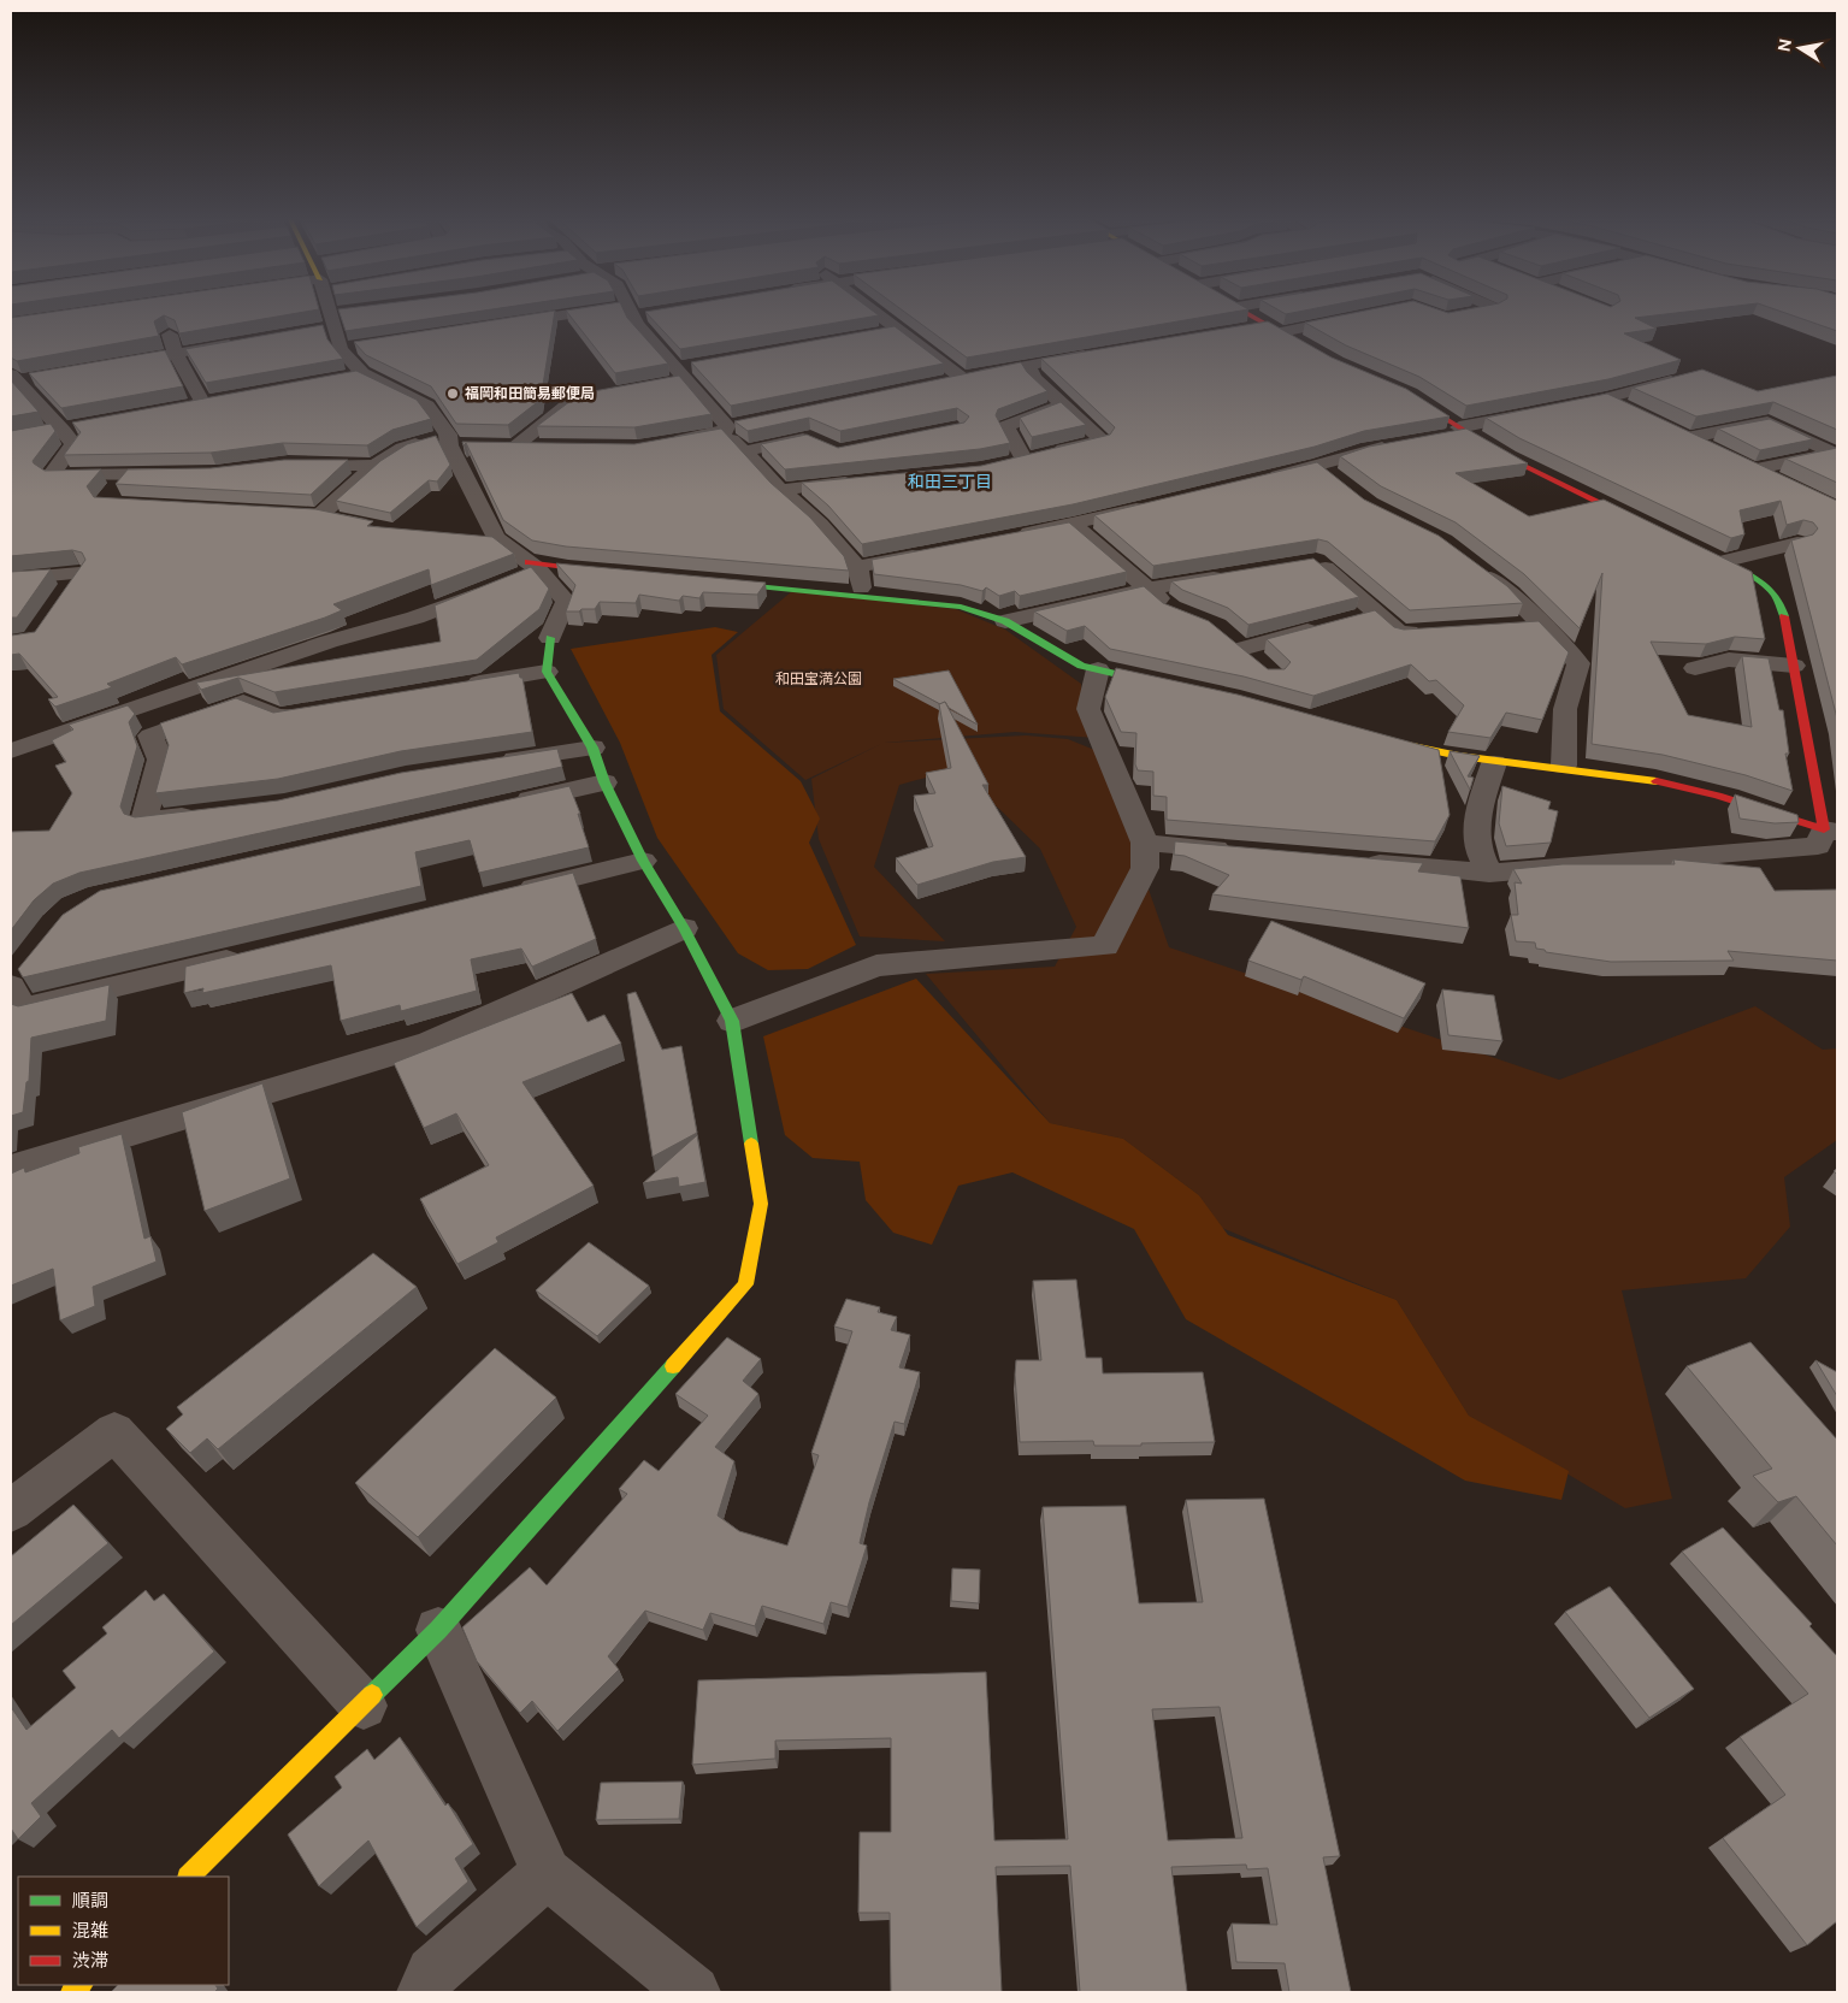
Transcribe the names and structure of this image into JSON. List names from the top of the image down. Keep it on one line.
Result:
{"districts":["和田三丁目"],"parks":["和田宝満公園"],"places":["福岡和田簡易郵便局"],"legend":["順調","混雑","渋滞"],"north":"left"}
